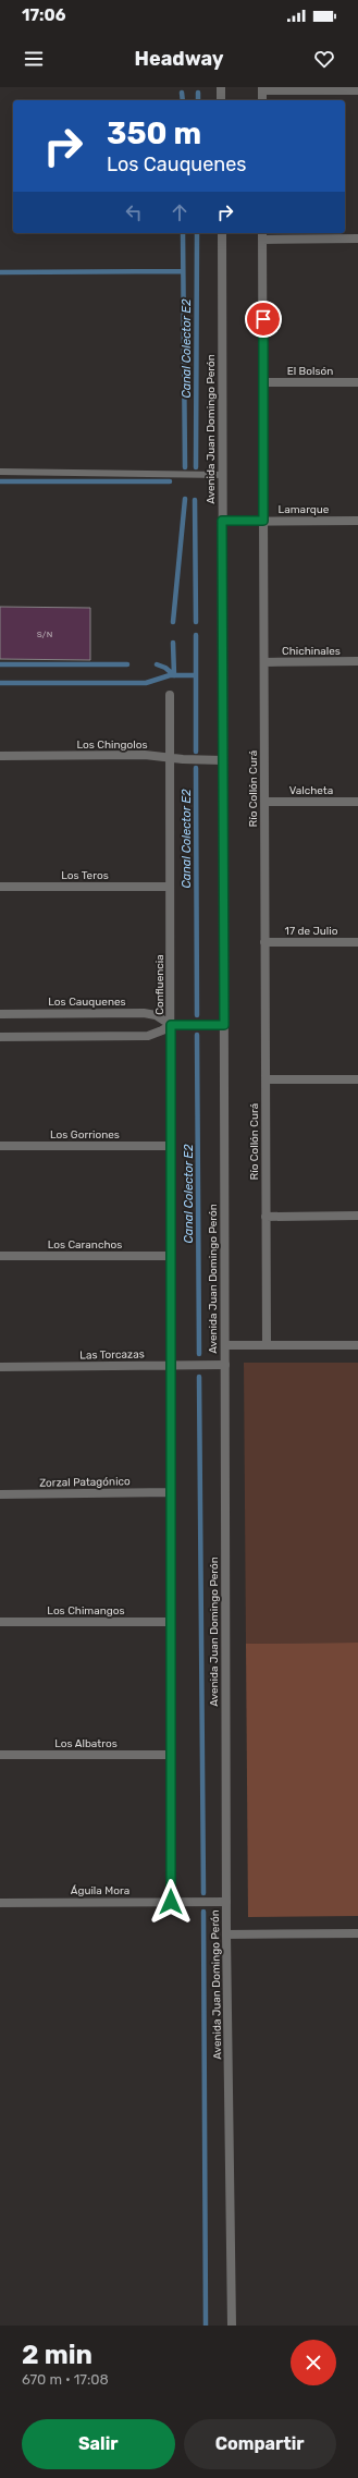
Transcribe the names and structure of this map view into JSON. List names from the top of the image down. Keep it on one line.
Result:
{"streets":{"street":["El Bolsón","Avenida Juan Domingo Perón","Lamarque","Chichinales","Los Chingolos","Río Collón Curá","Valcheta","Los Teros","17 de Julio","Confluencia","Los Cauquenes","Los Gorriones","Los Caranchos","Las Torcazas","Zorzal Patagónico","Los Chimangos","Los Albatros","Águila Mora"]},"crossings":[["El Bolsón","Río Collón Curá"],["Avenida Juan Domingo Perón","Lamarque"],["Avenida Juan Domingo Perón","Los Chingolos"],["Avenida Juan Domingo Perón","Los Cauquenes"],["Avenida Juan Domingo Perón","Las Torcazas"],["Avenida Juan Domingo Perón","Águila Mora"],["Lamarque","Río Collón Curá"],["Chichinales","Río Collón Curá"],["Los Chingolos","Confluencia"],["Río Collón Curá","Valcheta"],["Río Collón Curá","17 de Julio"],["Los Teros","Confluencia"],["Confluencia","Los Cauquenes"],["Confluencia","Los Gorriones"],["Confluencia","Los Caranchos"],["Confluencia","Las Torcazas"],["Confluencia","Zorzal Patagónico"],["Confluencia","Los Chimangos"],["Confluencia","Los Albatros"],["Confluencia","Águila Mora"]],"water":["Canal Colector E2"],"house_numbers":["S/N"],"page":{"status":"17:06","header":"Headway","turn":["350 m","Los Cauquenes"],"heading":["2 min","670 m · 17:08"],"buttons":["Salir","Compartir"]}}
